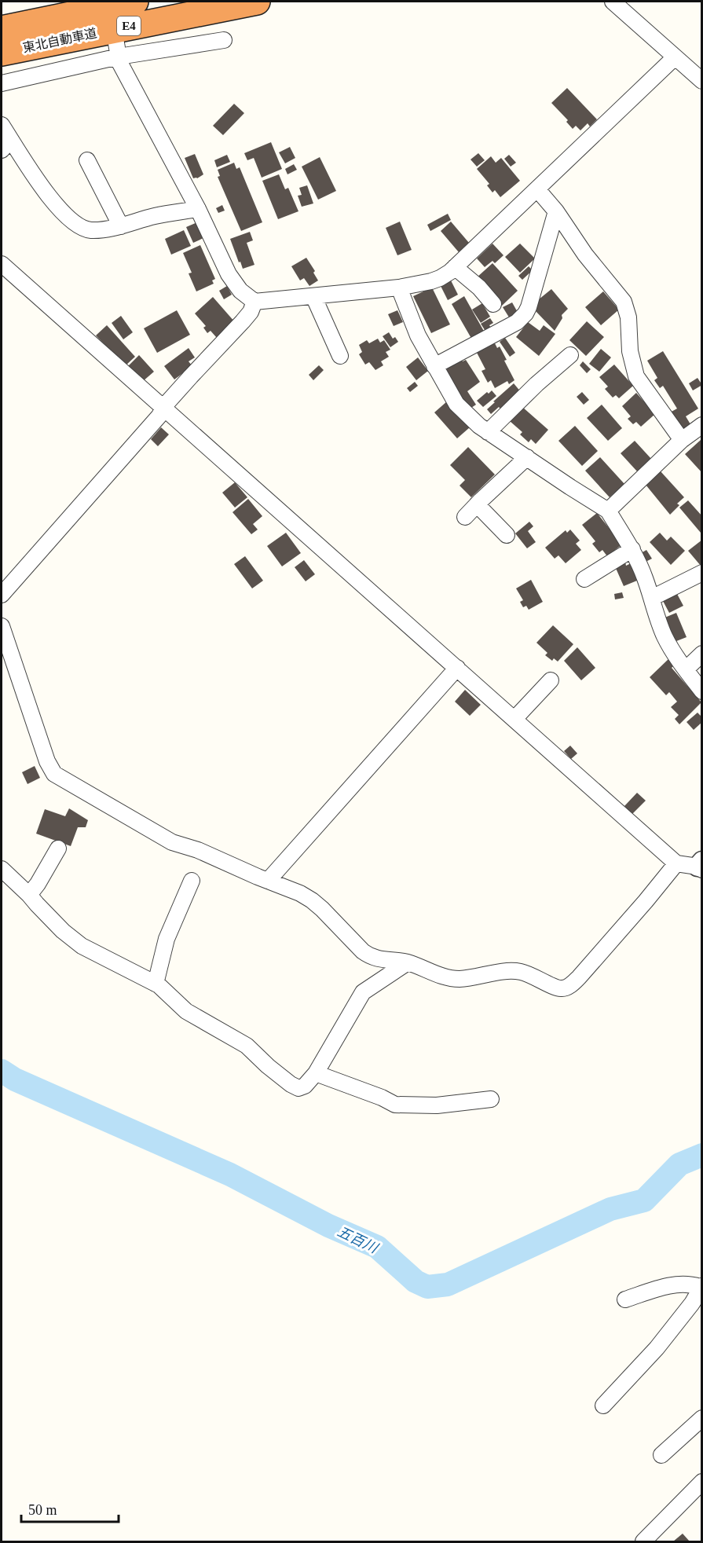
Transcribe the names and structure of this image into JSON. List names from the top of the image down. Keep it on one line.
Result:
{"streets":{"highway":["E4","東北自動車道"]},"water":["五百川"],"scale_bar":"50 m"}
